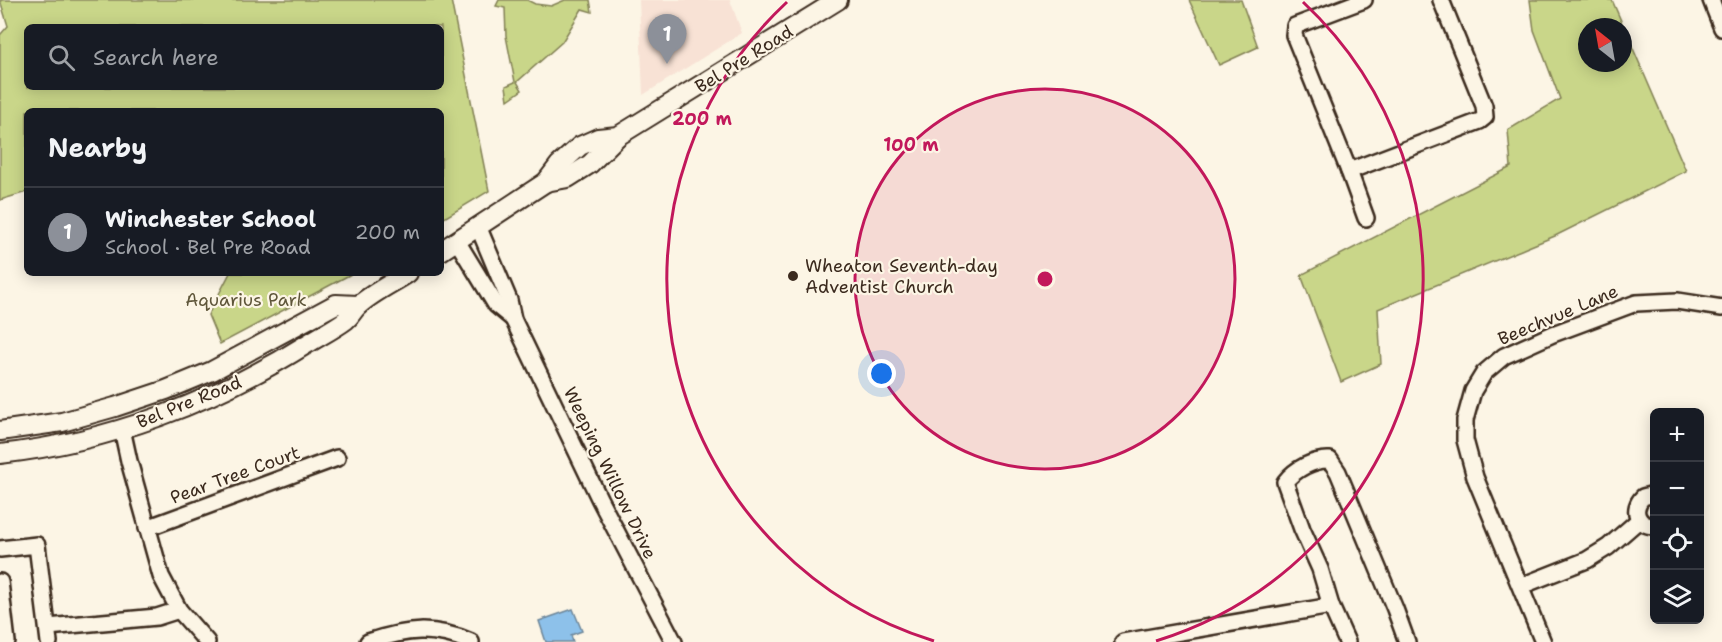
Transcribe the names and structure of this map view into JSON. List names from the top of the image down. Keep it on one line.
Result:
{"streets":{"main road":["Bel Pre Road"],"street":["Beechvue Lane","Weeping Willow Drive","Pear Tree Court"]},"crossings":[["Bel Pre Road","Weeping Willow Drive"]],"parks":["Aquarius Park"],"places":["Wheaton Seventh-day Adventist Church"],"north":"top left","page":{"pins":"1","search":"Search here","heading":"Nearby","list":[{"mark":"1","name":"Winchester School","note":"School · Bel Pre Road","value":"200 m"}],"map_buttons":["+","−"]},"rings":["200 m","100 m"]}
